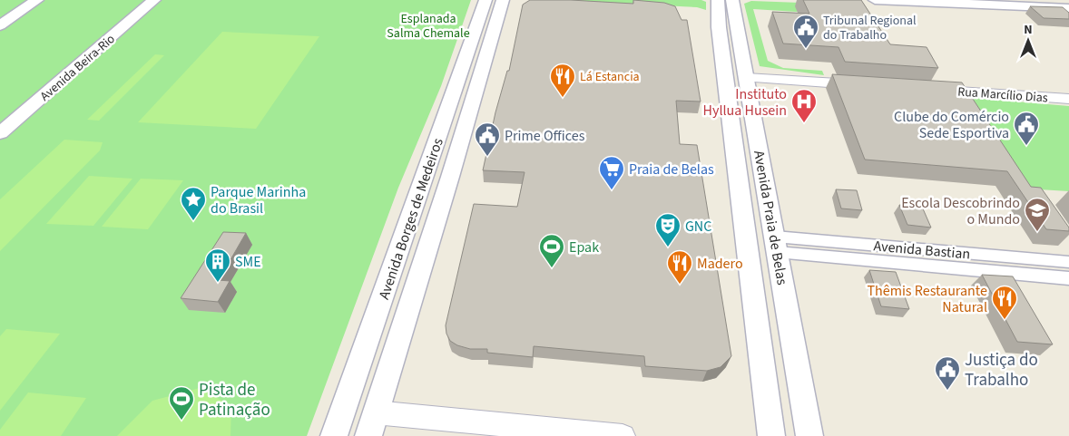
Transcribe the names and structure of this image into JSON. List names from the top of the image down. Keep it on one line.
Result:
{"streets":{"main road":["Avenida Beira-Rio","Avenida Praia de Belas","Avenida Borges de Medeiros"],"street":["Rua Marcílio Dias","Avenida Bastian"]},"crossings":[["Avenida Praia de Belas","Avenida Bastian"]],"parks":["Esplanada Salma Chemale"],"places":{"public building":["Tribunal Regional do Trabalho","Clube do Comércio Sede Esportiva","Prime Offices","Justiça do Trabalho"],"restaurant":["Lá Estancia","Madero","Thêmis Restaurante Natural"],"hospital":["Instituto Hyllua Husein"],"supermarket":["Praia de Belas"],"place":["Parque Marinha do Brasil"],"school or university":["Escola Descobrindo o Mundo"],"theatre":["GNC"],"sports":["Epak","Pista de Patinação"],"building":["SME"]},"north":"top"}
